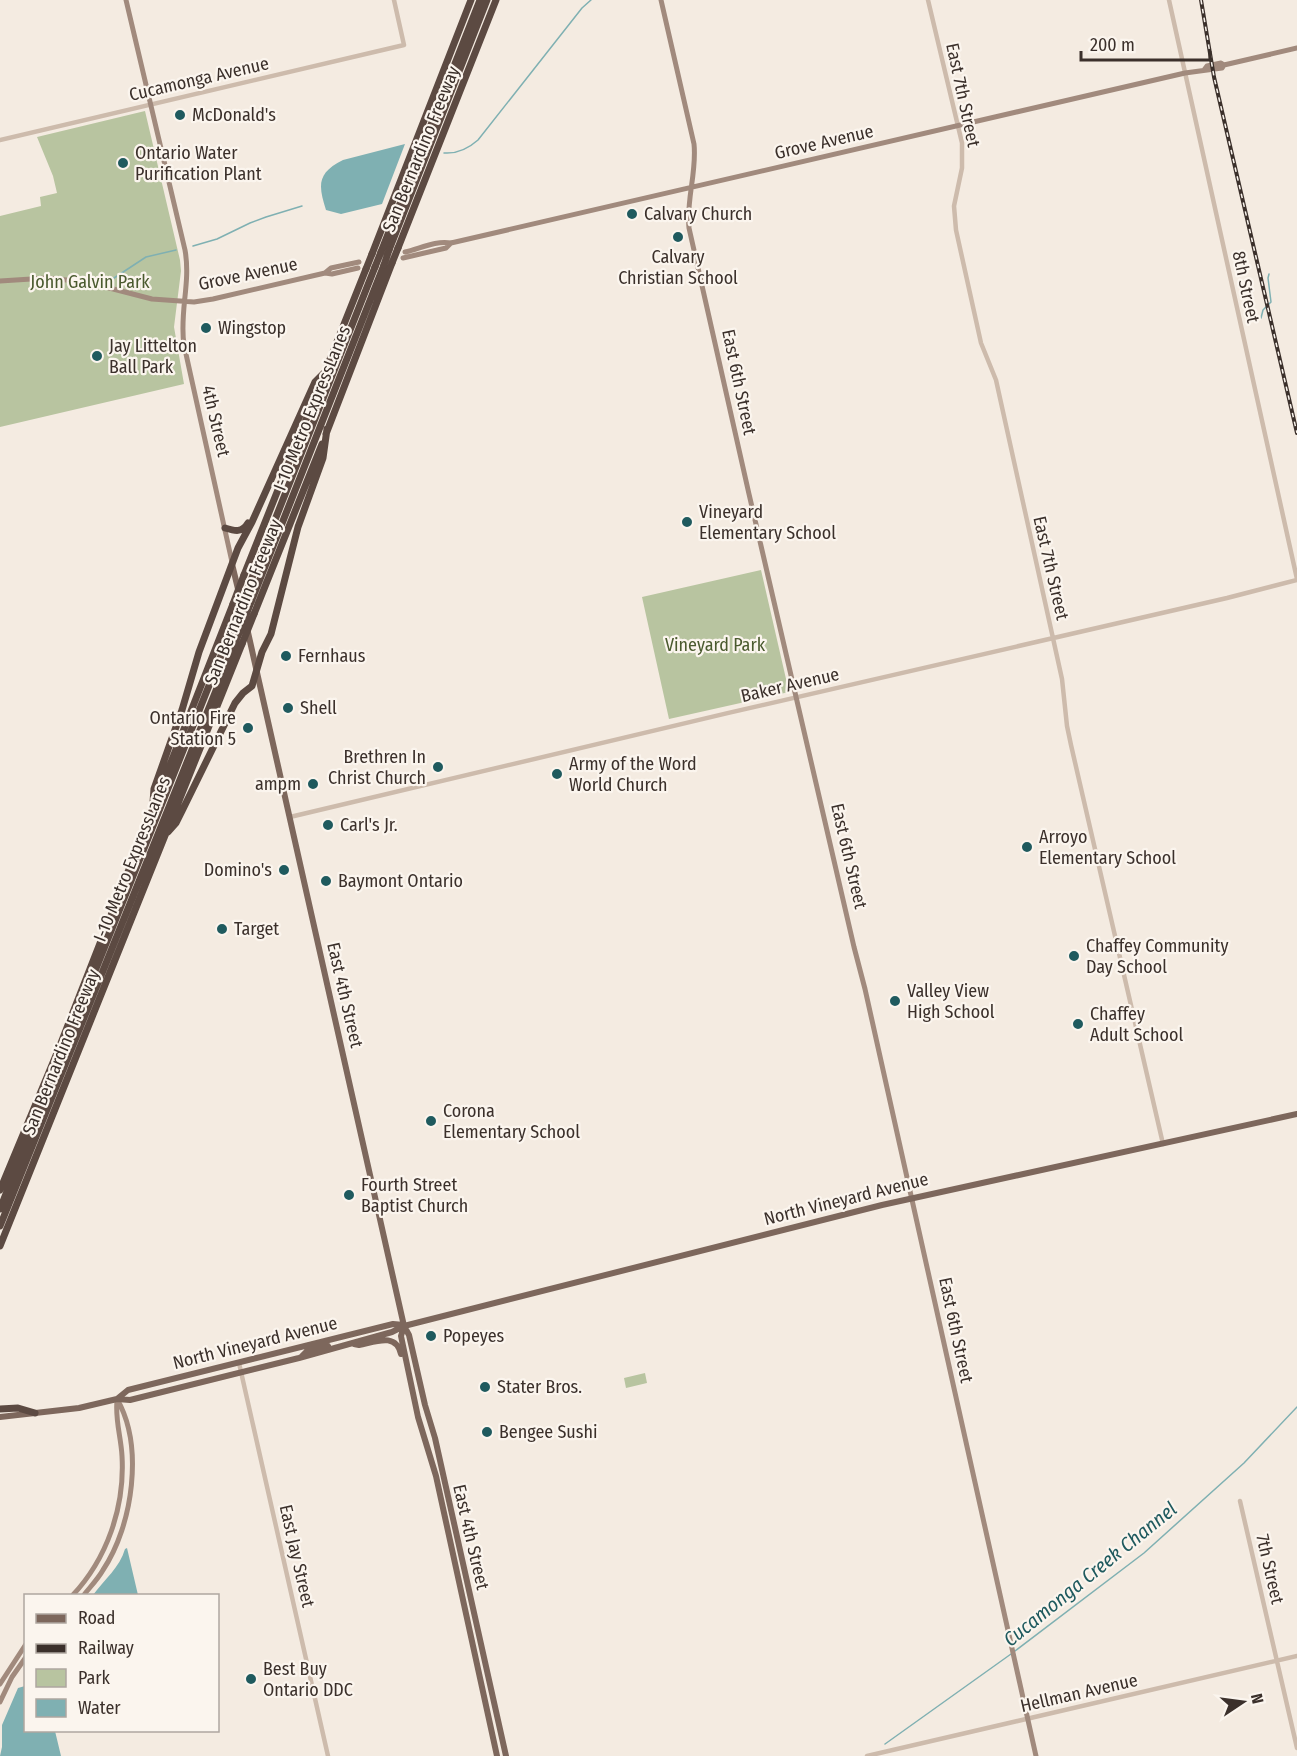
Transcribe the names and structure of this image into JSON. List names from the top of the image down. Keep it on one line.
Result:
{"streets":{"highway":["San Bernardino Freeway","I-10 Metro ExpressLanes"],"main road":["Grove Avenue","East 6th Street","4th Street","East 4th Street","North Vineyard Avenue"],"street":["Cucamonga Avenue","East 7th Street","8th Street","Baker Avenue","East Jay Street","7th Street","Hellman Avenue"]},"crossings":[["Cucamonga Avenue","4th Street"],["East 7th Street","Grove Avenue"],["East 7th Street","Baker Avenue"],["East 7th Street","North Vineyard Avenue"],["Grove Avenue","San Bernardino Freeway"],["Grove Avenue","8th Street"],["Grove Avenue","East 6th Street"],["Grove Avenue","4th Street"],["8th Street","Baker Avenue"],["East 6th Street","Baker Avenue"],["East 6th Street","North Vineyard Avenue"],["East 6th Street","Hellman Avenue"],["4th Street","East 4th Street"],["Baker Avenue","East 4th Street"],["East 4th Street","North Vineyard Avenue"],["North Vineyard Avenue","East Jay Street"],["7th Street","Hellman Avenue"]],"water":["Cucamonga Creek Channel"],"parks":["John Galvin Park","Vineyard Park"],"places":["McDonald's","Ontario Water Purification Plant","Calvary Church","Calvary Christian School","Wingstop","Jay Littelton Ball Park","Vineyard Elementary School","Fernhaus","Shell","Ontario Fire Station 5","Brethren In Christ Church","Army of the Word World Church","ampm","Carl's Jr.","Arroyo Elementary School","Domino's","Baymont Ontario","Target","Chaffey Community Day School","Valley View High School","Chaffey Adult School","Corona Elementary School","Fourth Street Baptist Church","Popeyes","Stater Bros.","Bengee Sushi","Best Buy Ontario DDC"],"legend":["Road","Railway","Park","Water"],"scale_bar":"200 m","north":"right"}
